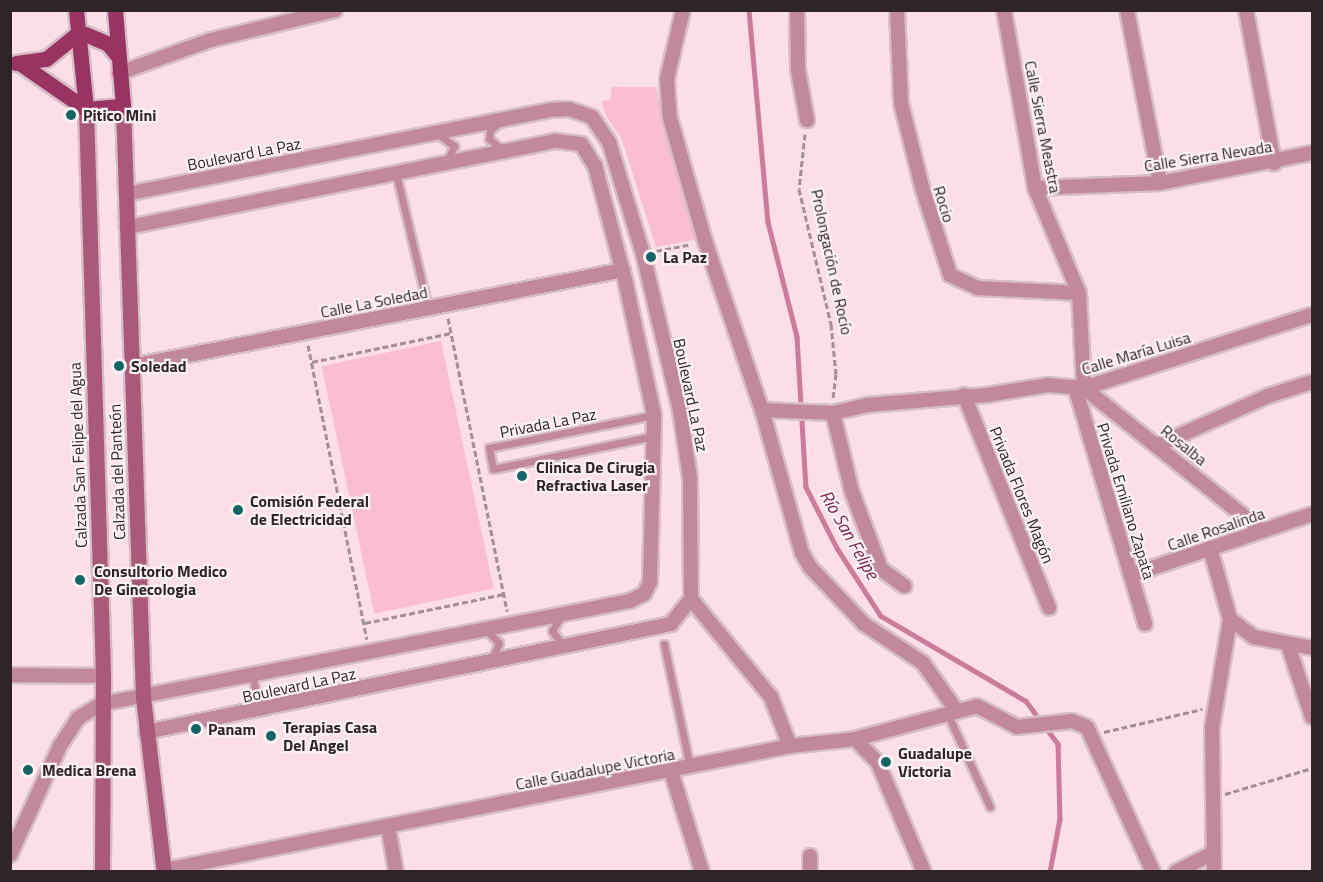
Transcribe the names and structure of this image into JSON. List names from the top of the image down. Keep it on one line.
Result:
{"streets":{"street":["Calle Sierra Meastra","Boulevard La Paz","Calle Sierra Nevada","Rocio","Calle La Soledad","Calle María Luisa","Rosalba","Calzada San Felipe del Agua","Calzada del Panteón","Privada Flores Magón","Privada Emiliano Zapata","Calle Rosalinda","Calle Guadalupe Victoria"],"lane":["Privada La Paz"],"path":["Prolongación de Rocío"]},"crossings":[["Calle Sierra Meastra","Calle Sierra Nevada"],["Calle Sierra Meastra","Rocio"],["Calle Sierra Meastra","Calle María Luisa"],["Calle Sierra Meastra","Rosalba"],["Calle Sierra Meastra","Privada Emiliano Zapata"],["Boulevard La Paz","Calle La Soledad"],["Boulevard La Paz","Privada La Paz"],["Boulevard La Paz","Calzada San Felipe del Agua"],["Boulevard La Paz","Calzada del Panteón"],["Prolongación de Rocío","Calle María Luisa"],["Calle La Soledad","Calzada del Panteón"],["Calle María Luisa","Rosalba"],["Calle María Luisa","Privada Flores Magón"],["Calle María Luisa","Privada Emiliano Zapata"],["Rosalba","Privada Emiliano Zapata"],["Rosalba","Calle Rosalinda"],["Calzada del Panteón","Calle Guadalupe Victoria"],["Privada Emiliano Zapata","Calle Rosalinda"]],"water":["Río San Felipe"],"places":["Pitico Mini","La Paz","Soledad","Clinica De Cirugia Refractiva Laser","Comisión Federal de Electricidad","Consultorio Medico De Ginecologia","Panam","Terapias Casa Del Angel","Guadalupe Victoria","Medica Brena"]}
